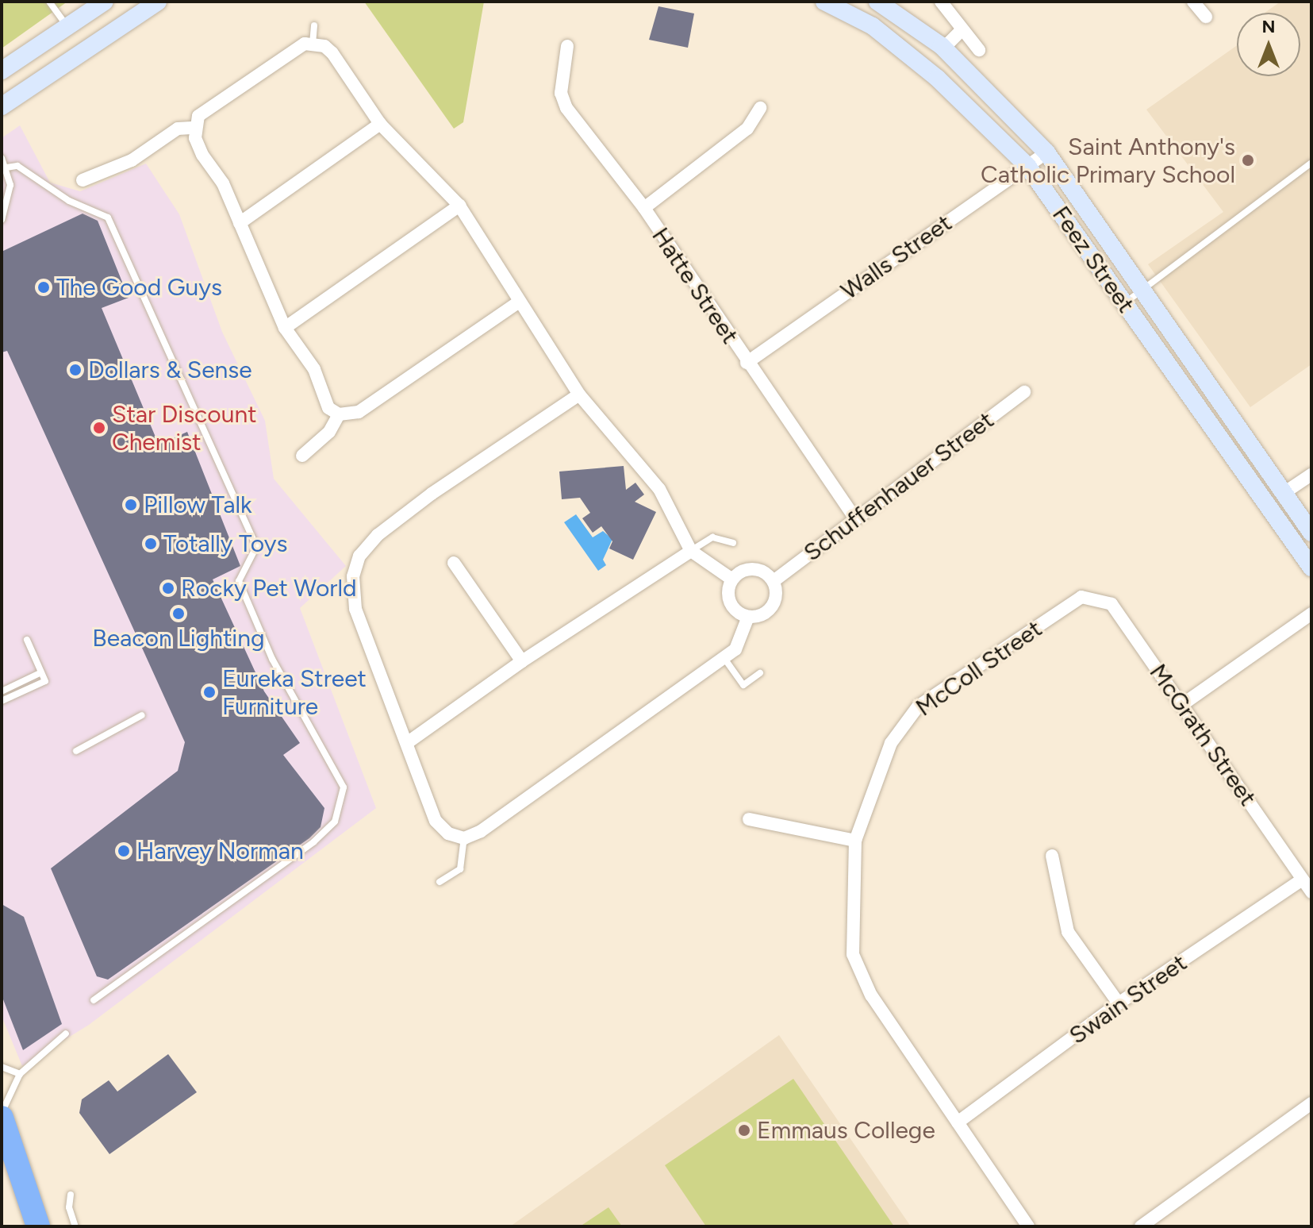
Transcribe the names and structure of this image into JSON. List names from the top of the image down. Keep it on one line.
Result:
{"streets":{"main road":["Feez Street"],"street":["Walls Street","Hatte Street","Schuffenhauer Street","McColl Street","McGrath Street","Swain Street"]},"crossings":[["Walls Street","Feez Street"],["Walls Street","Hatte Street"],["Hatte Street","Schuffenhauer Street"],["McColl Street","McGrath Street"],["McColl Street","Swain Street"],["McGrath Street","Swain Street"]],"places":["Saint Anthony's Catholic Primary School","The Good Guys","Dollars & Sense","Star Discount Chemist","Pillow Talk","Totally Toys","Rocky Pet World","Beacon Lighting","Eureka Street Furniture","Harvey Norman","Emmaus College"],"north":"top"}
